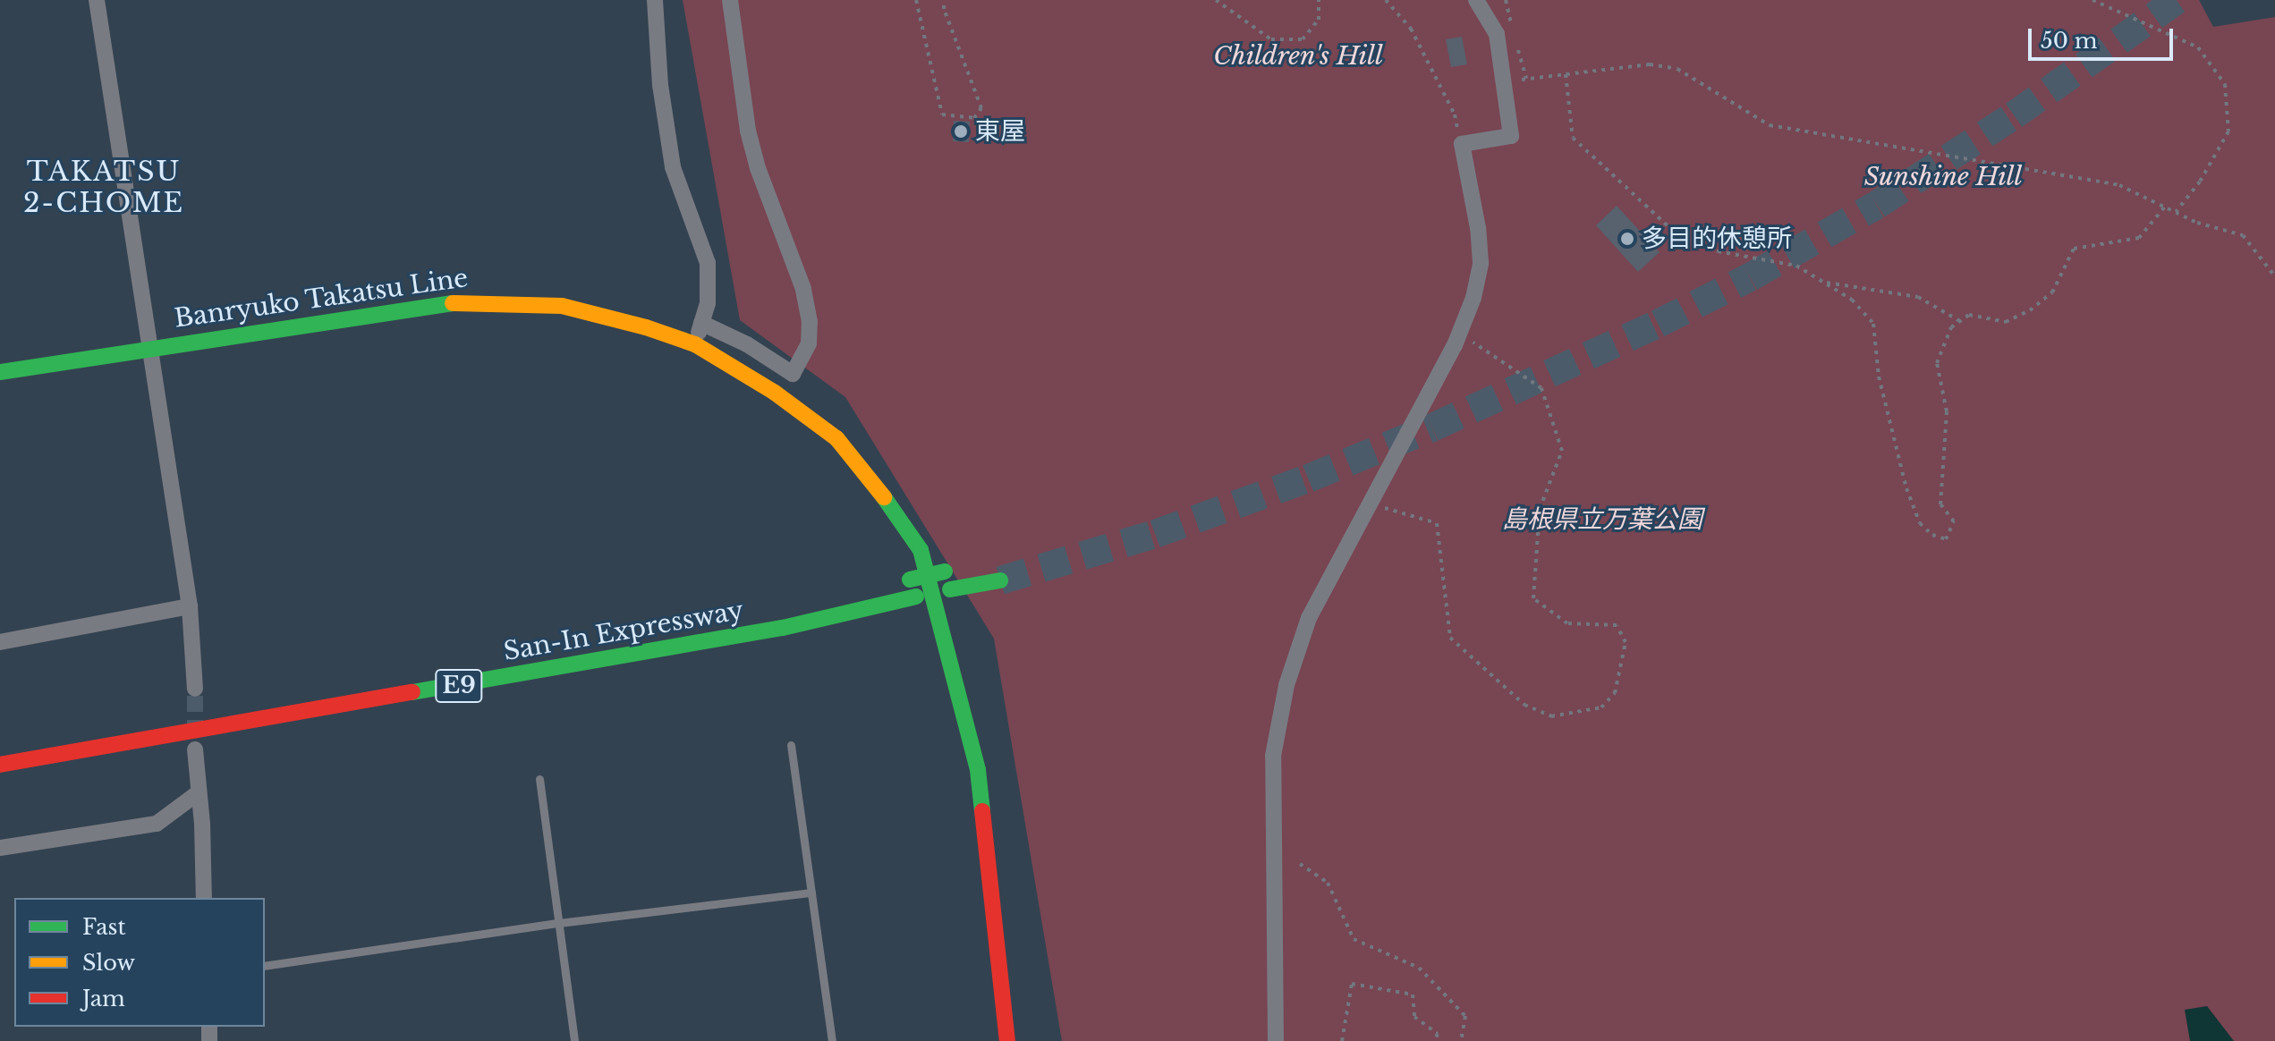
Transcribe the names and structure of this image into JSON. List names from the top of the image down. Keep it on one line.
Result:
{"streets":{"main road":["Banryuko Takatsu Line","San-In Expressway","E9"]},"districts":["TAKATSU 2-CHOME"],"parks":["Children's Hill","Sunshine Hill","島根県立万葉公園"],"places":["東屋","多目的休憩所"],"legend":["Fast","Slow","Jam"],"scale_bar":"50 m"}
